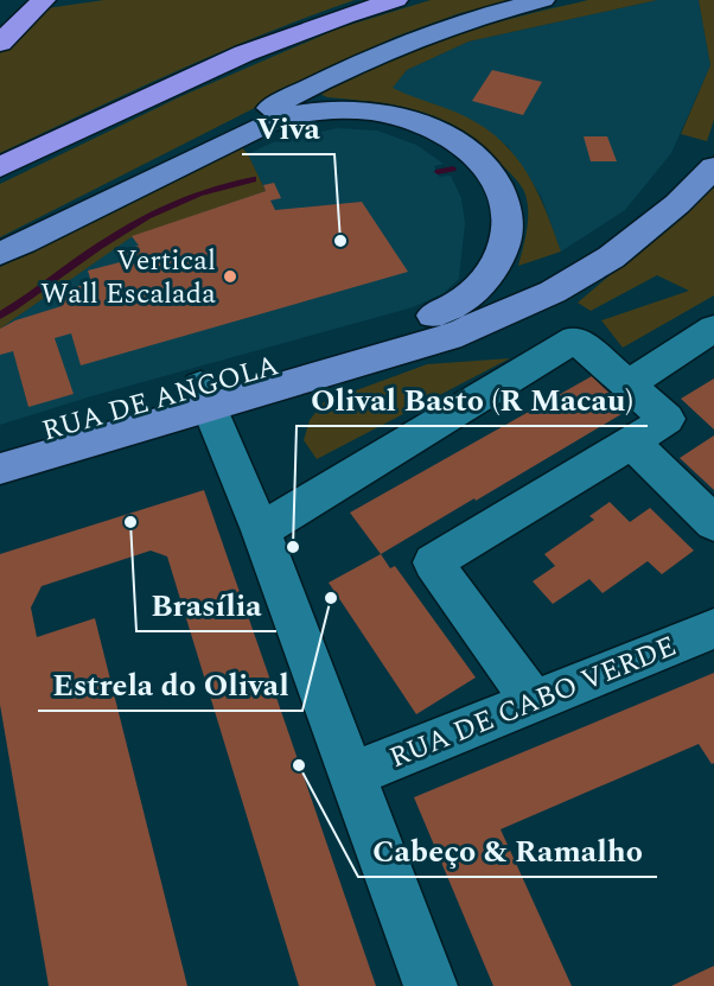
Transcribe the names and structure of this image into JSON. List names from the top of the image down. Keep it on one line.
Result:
{"streets":{"main road":["RUA DE ANGOLA"],"street":["RUA DE CABO VERDE"]},"places":["Viva","Vertical Wall Escalada","Brasília","Olival Basto (R Macau)","Estrela do Olival","Cabeço & Ramalho"]}
